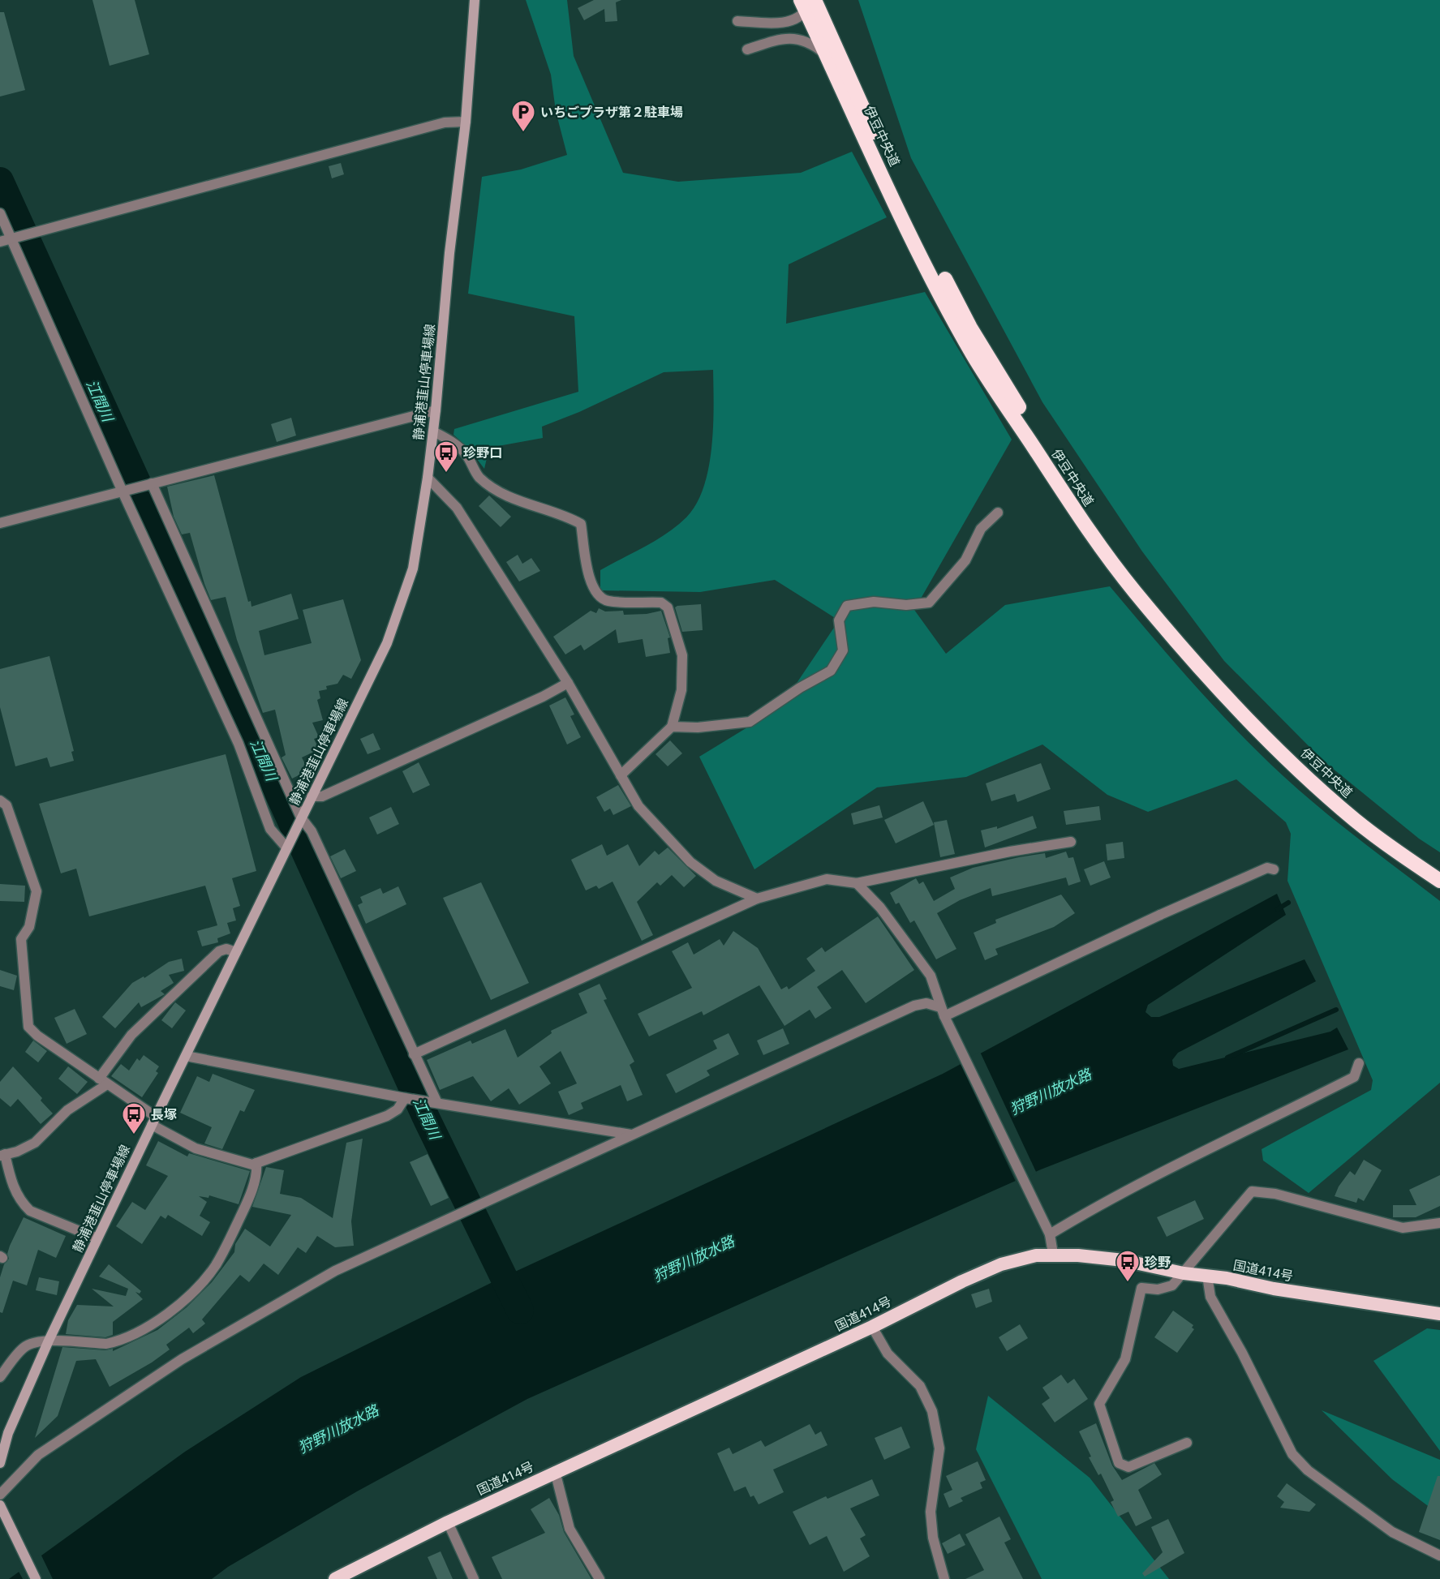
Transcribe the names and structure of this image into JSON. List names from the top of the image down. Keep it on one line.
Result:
{"streets":{"highway":["伊豆中央道","国道414号"],"main road":["静浦港韮山停車場線"]},"water":["江間川","狩野川放水路"],"places":{"parking":["いちごプラザ第２駐車場"],"bus stop":["珍野口","長塚","珍野"]}}
